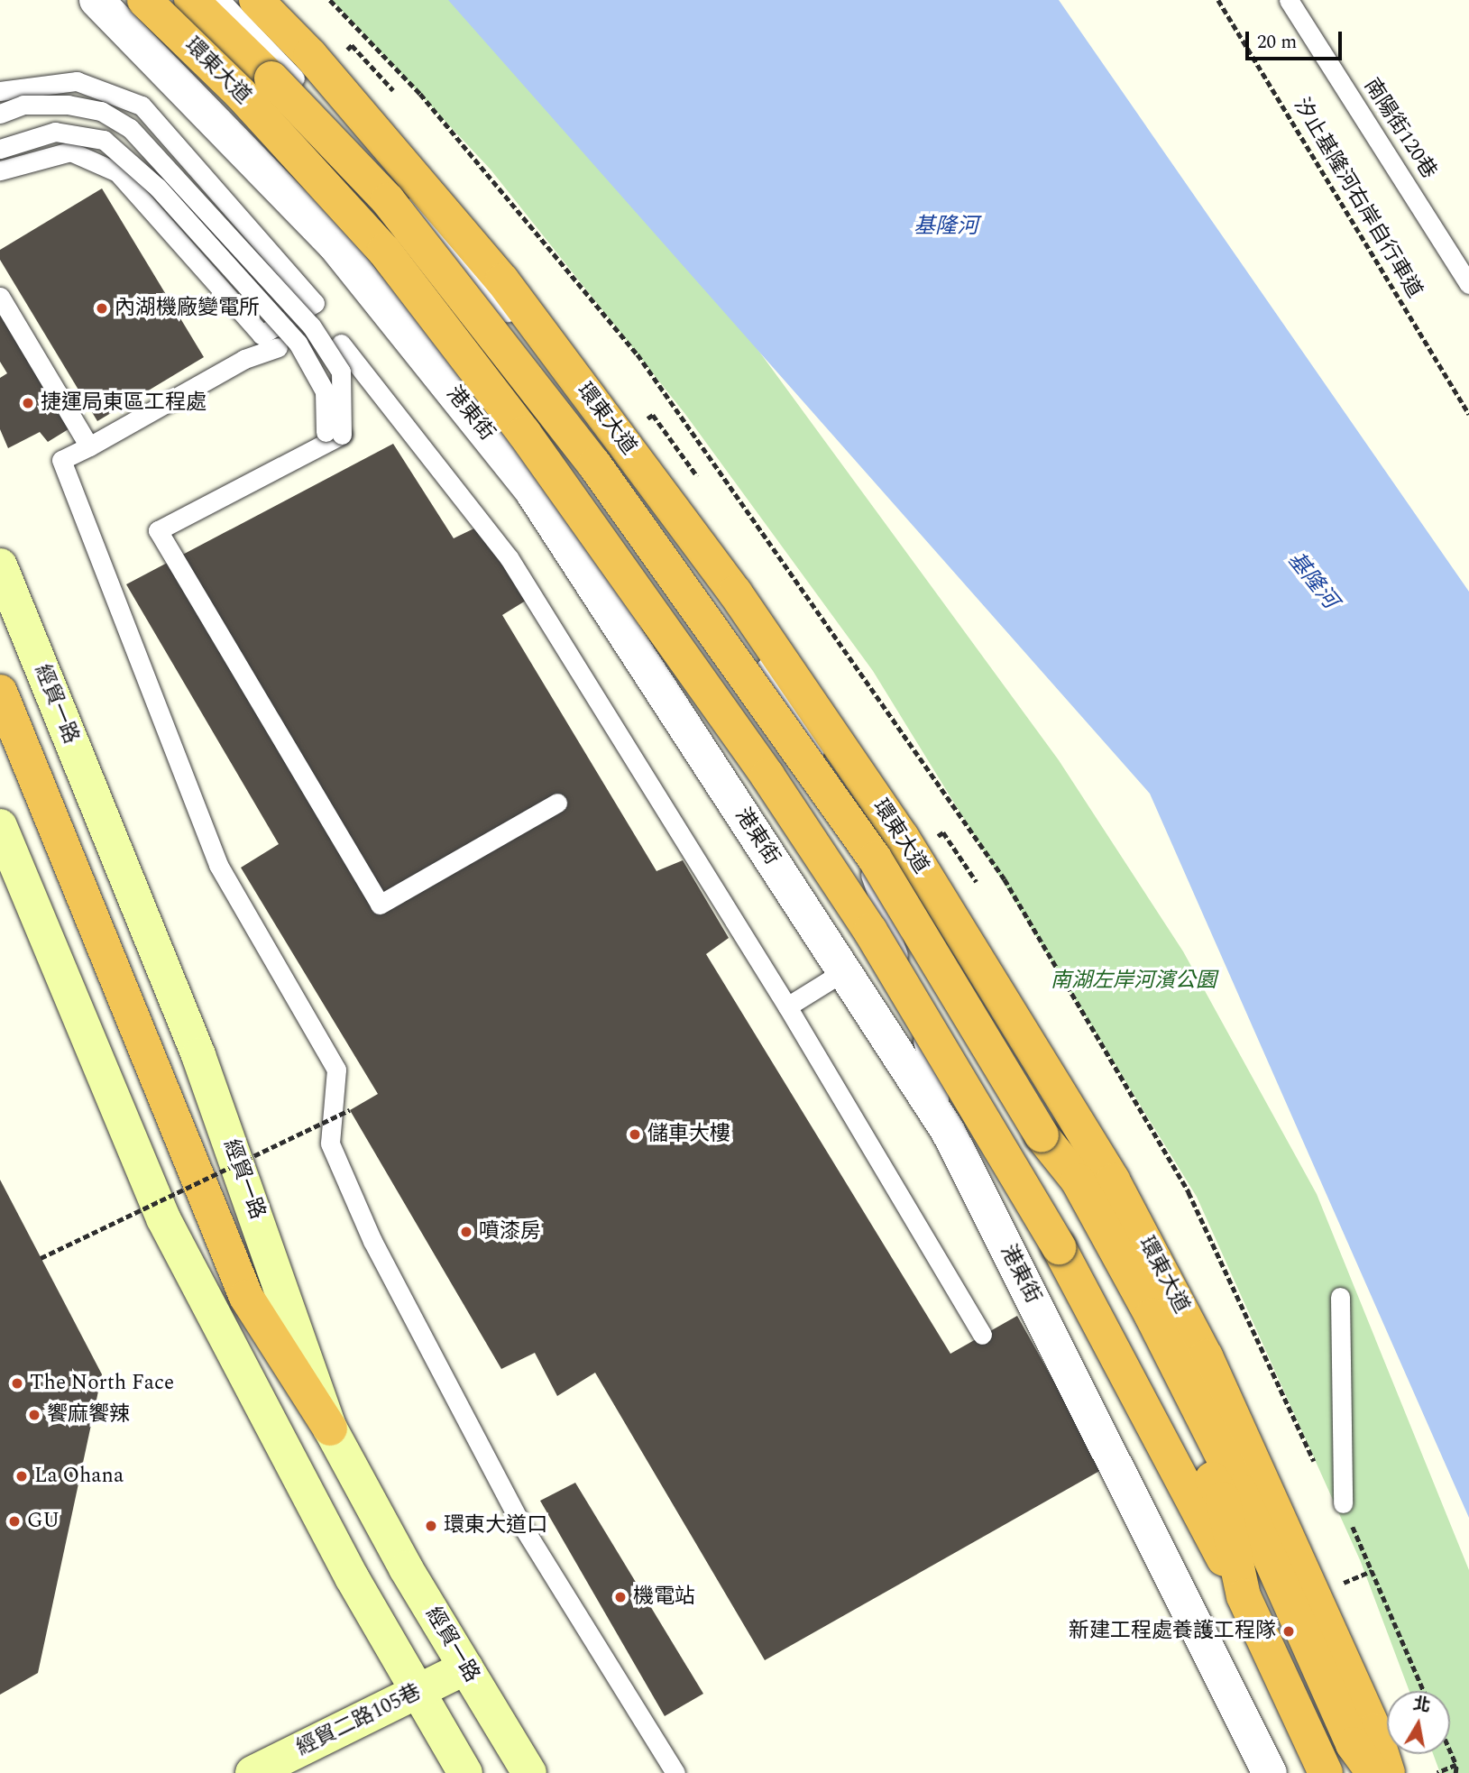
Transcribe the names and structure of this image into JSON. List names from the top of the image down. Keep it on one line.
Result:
{"streets":{"highway":["環東大道"],"street":["港東街","經貿一路","經貿二路105巷"],"lane":["南陽街120巷"],"path":["汐止基隆河右岸自行車道"]},"crossings":[["經貿一路","經貿二路105巷"]],"water":["基隆河"],"parks":["南湖左岸河濱公園"],"places":["內湖機廠變電所","捷運局東區工程處","儲車大樓","噴漆房","The North Face","饗麻饗辣","La Ohana","GU","環東大道口","機電站","新建工程處養護工程隊"],"scale_bar":"20 m","north":"top"}
